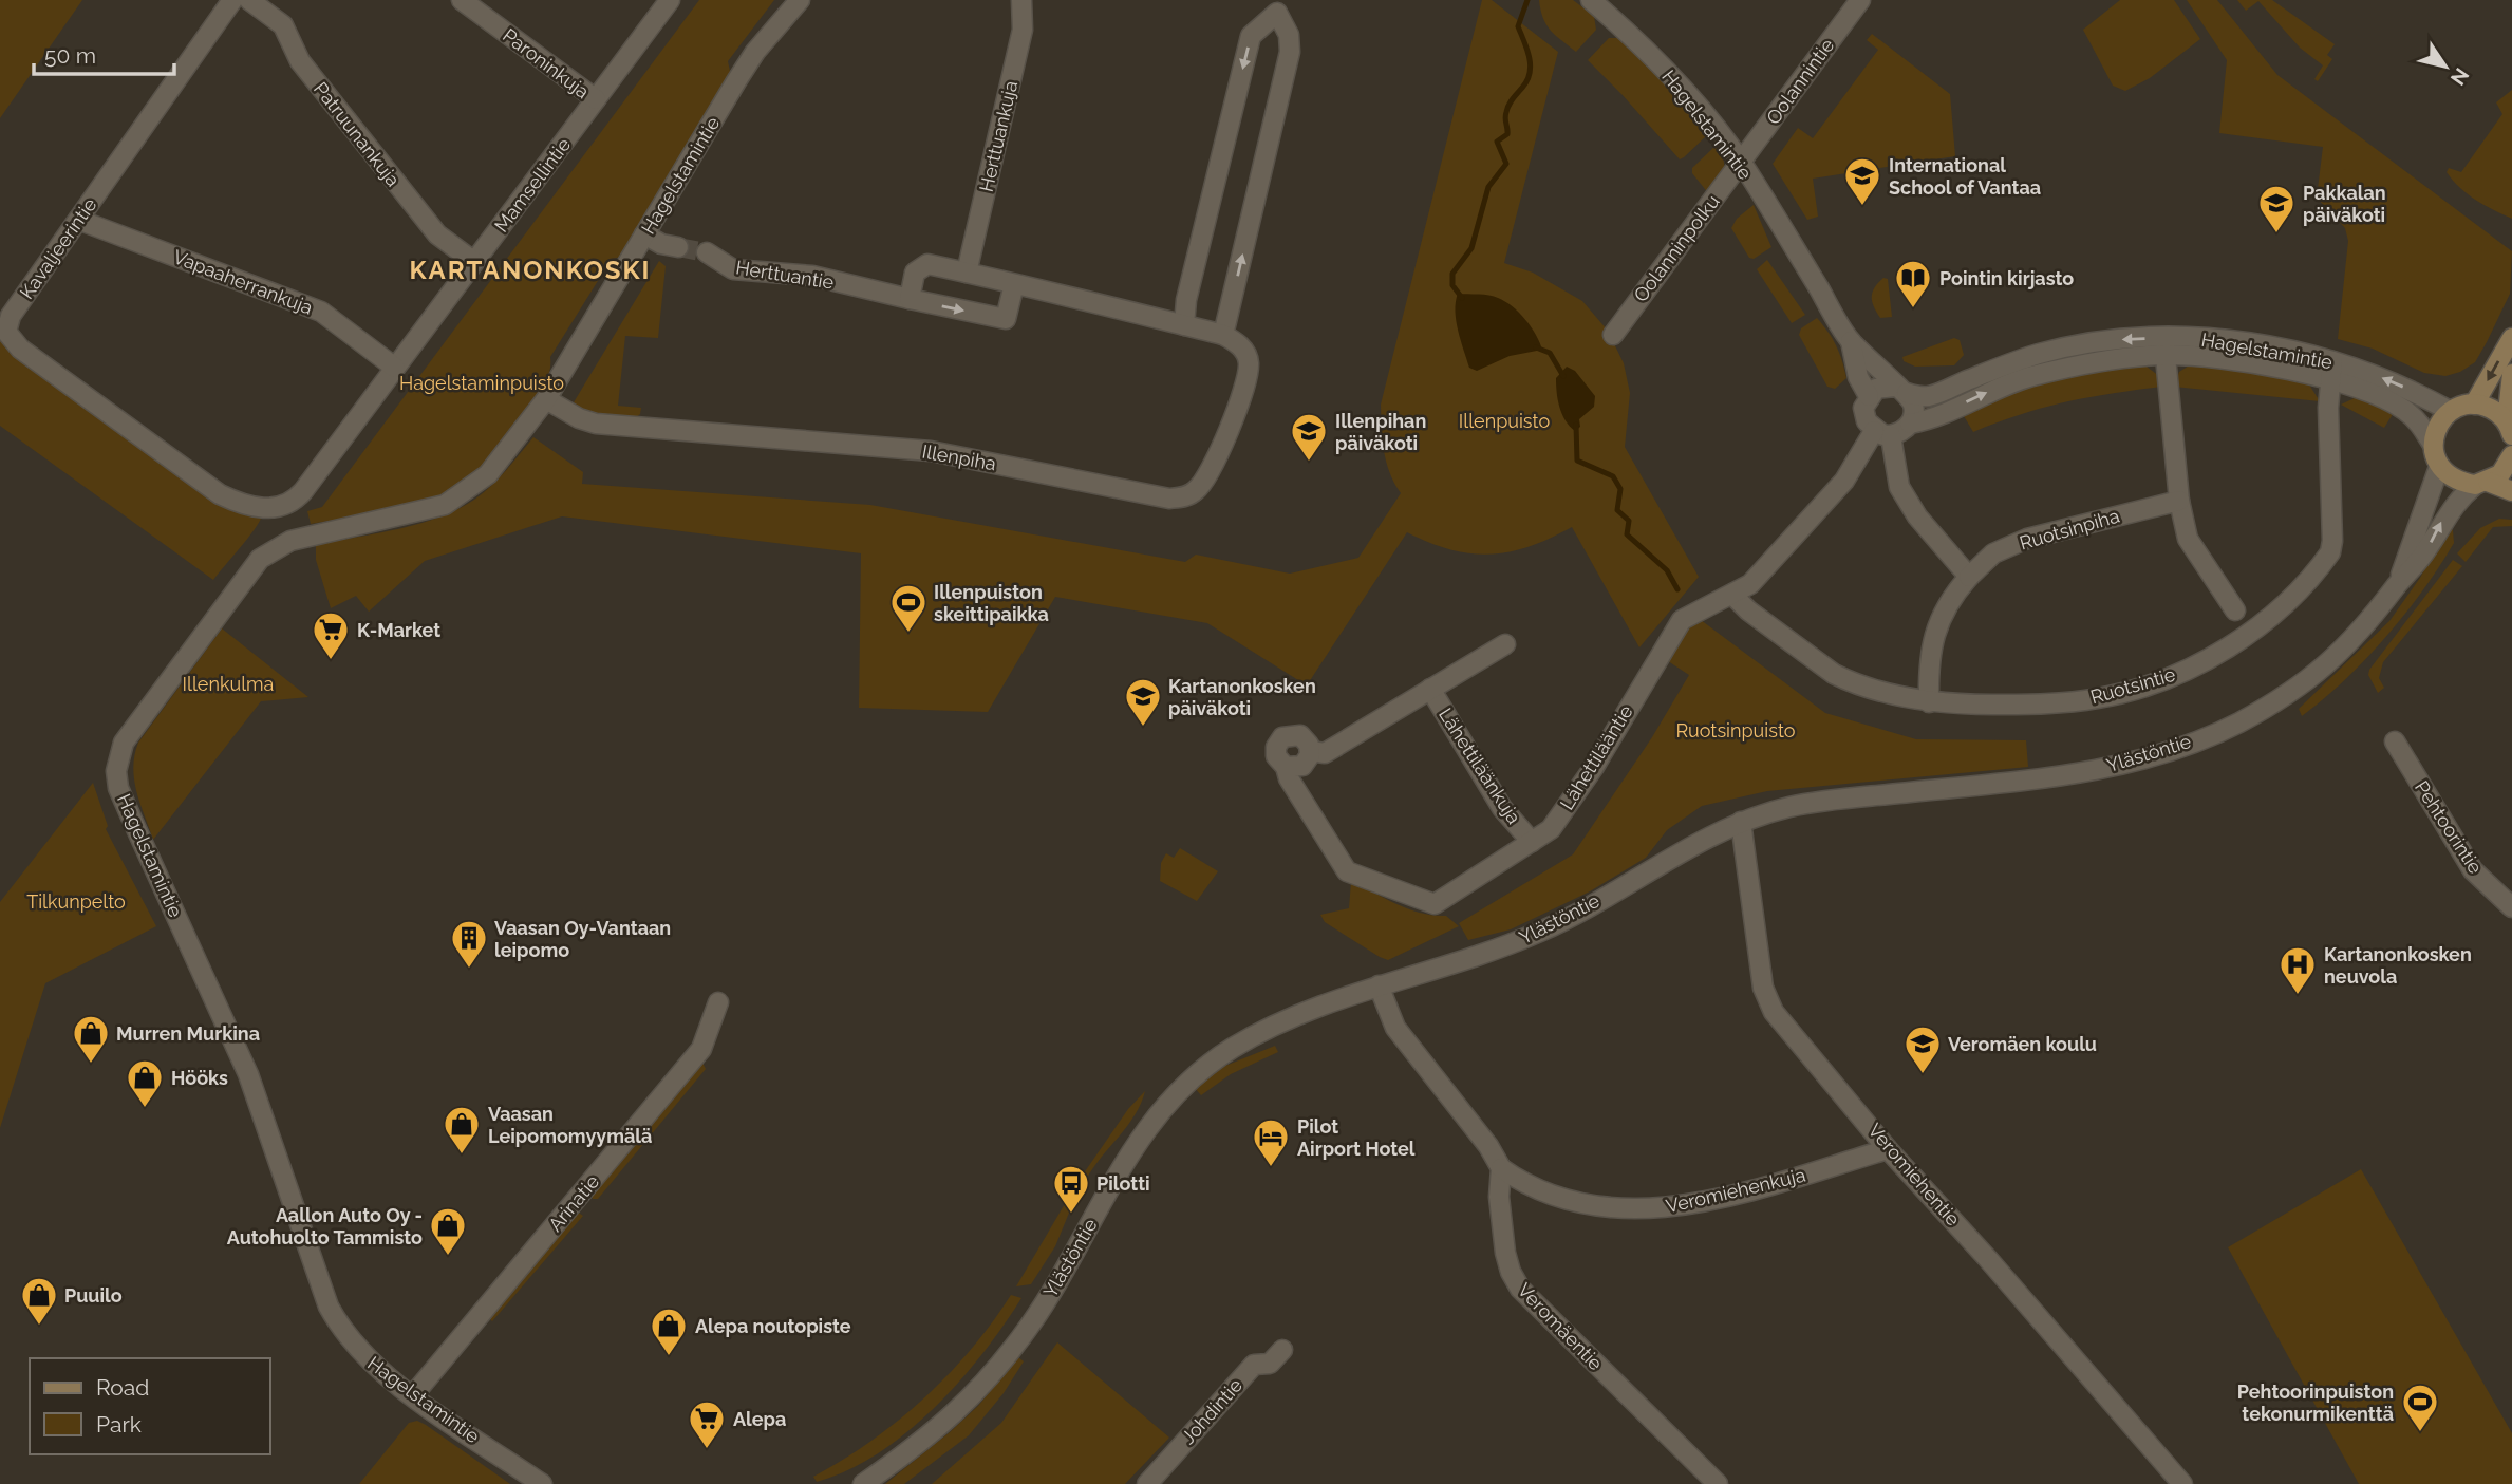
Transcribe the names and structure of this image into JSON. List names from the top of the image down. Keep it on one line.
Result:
{"streets":{"street":["Paroninkuja","Oolannintie","Hagelstamintie","Patruunankuja","Herttuankuja","Mamsellintie","Kavaljeerintie","Oolanninpolku","Herttuantie","Vapaaherrankuja","Illenpiha","Ruotsinpiha","Ruotsintie","Ylästöntie","Lähettilääntie","Lähettiläänkuja","Pehtoorintie","Veromiehentie","Veromiehenkuja","Arinatie","Veromäentie","Johdintie"]},"crossings":[["Paroninkuja","Mamsellintie"],["Oolannintie","Hagelstamintie"],["Oolannintie","Oolanninpolku"],["Hagelstamintie","Oolanninpolku"],["Hagelstamintie","Illenpiha"],["Hagelstamintie","Ruotsintie"],["Hagelstamintie","Lähettilääntie"],["Hagelstamintie","Arinatie"],["Patruunankuja","Mamsellintie"],["Mamsellintie","Kavaljeerintie"],["Mamsellintie","Vapaaherrankuja"],["Kavaljeerintie","Vapaaherrankuja"],["Ruotsinpiha","Ruotsintie"],["Ruotsintie","Lähettilääntie"],["Ylästöntie","Veromiehentie"],["Lähettilääntie","Lähettiläänkuja"],["Veromiehentie","Veromiehenkuja"],["Veromiehenkuja","Veromäentie"]],"districts":["KARTANONKOSKI"],"parks":["Hagelstaminpuisto","Illenpuisto","Illenkulma","Ruotsinpuisto","Tilkunpelto"],"places":{"school or university":["International School of Vantaa","Pakkalan päiväkoti","Illenpihan päiväkoti","Kartanonkosken päiväkoti","Veromäen koulu"],"library":["Pointin kirjasto"],"sports":["Illenpuiston skeittipaikka","Pehtoorinpuiston tekonurmikenttä"],"supermarket":["K-Market","Alepa"],"building":["Vaasan Oy-Vantaan leipomo"],"hospital":["Kartanonkosken neuvola"],"shop":["Murren Murkina","Hööks","Vaasan Leipomomyymälä","Aallon Auto Oy - Autohuolto Tammisto","Puuilo","Alepa noutopiste"],"hotel":["Pilot Airport Hotel"],"bus stop":["Pilotti"]},"legend":["Road","Park"],"scale_bar":"50 m","north":"bottom right"}
